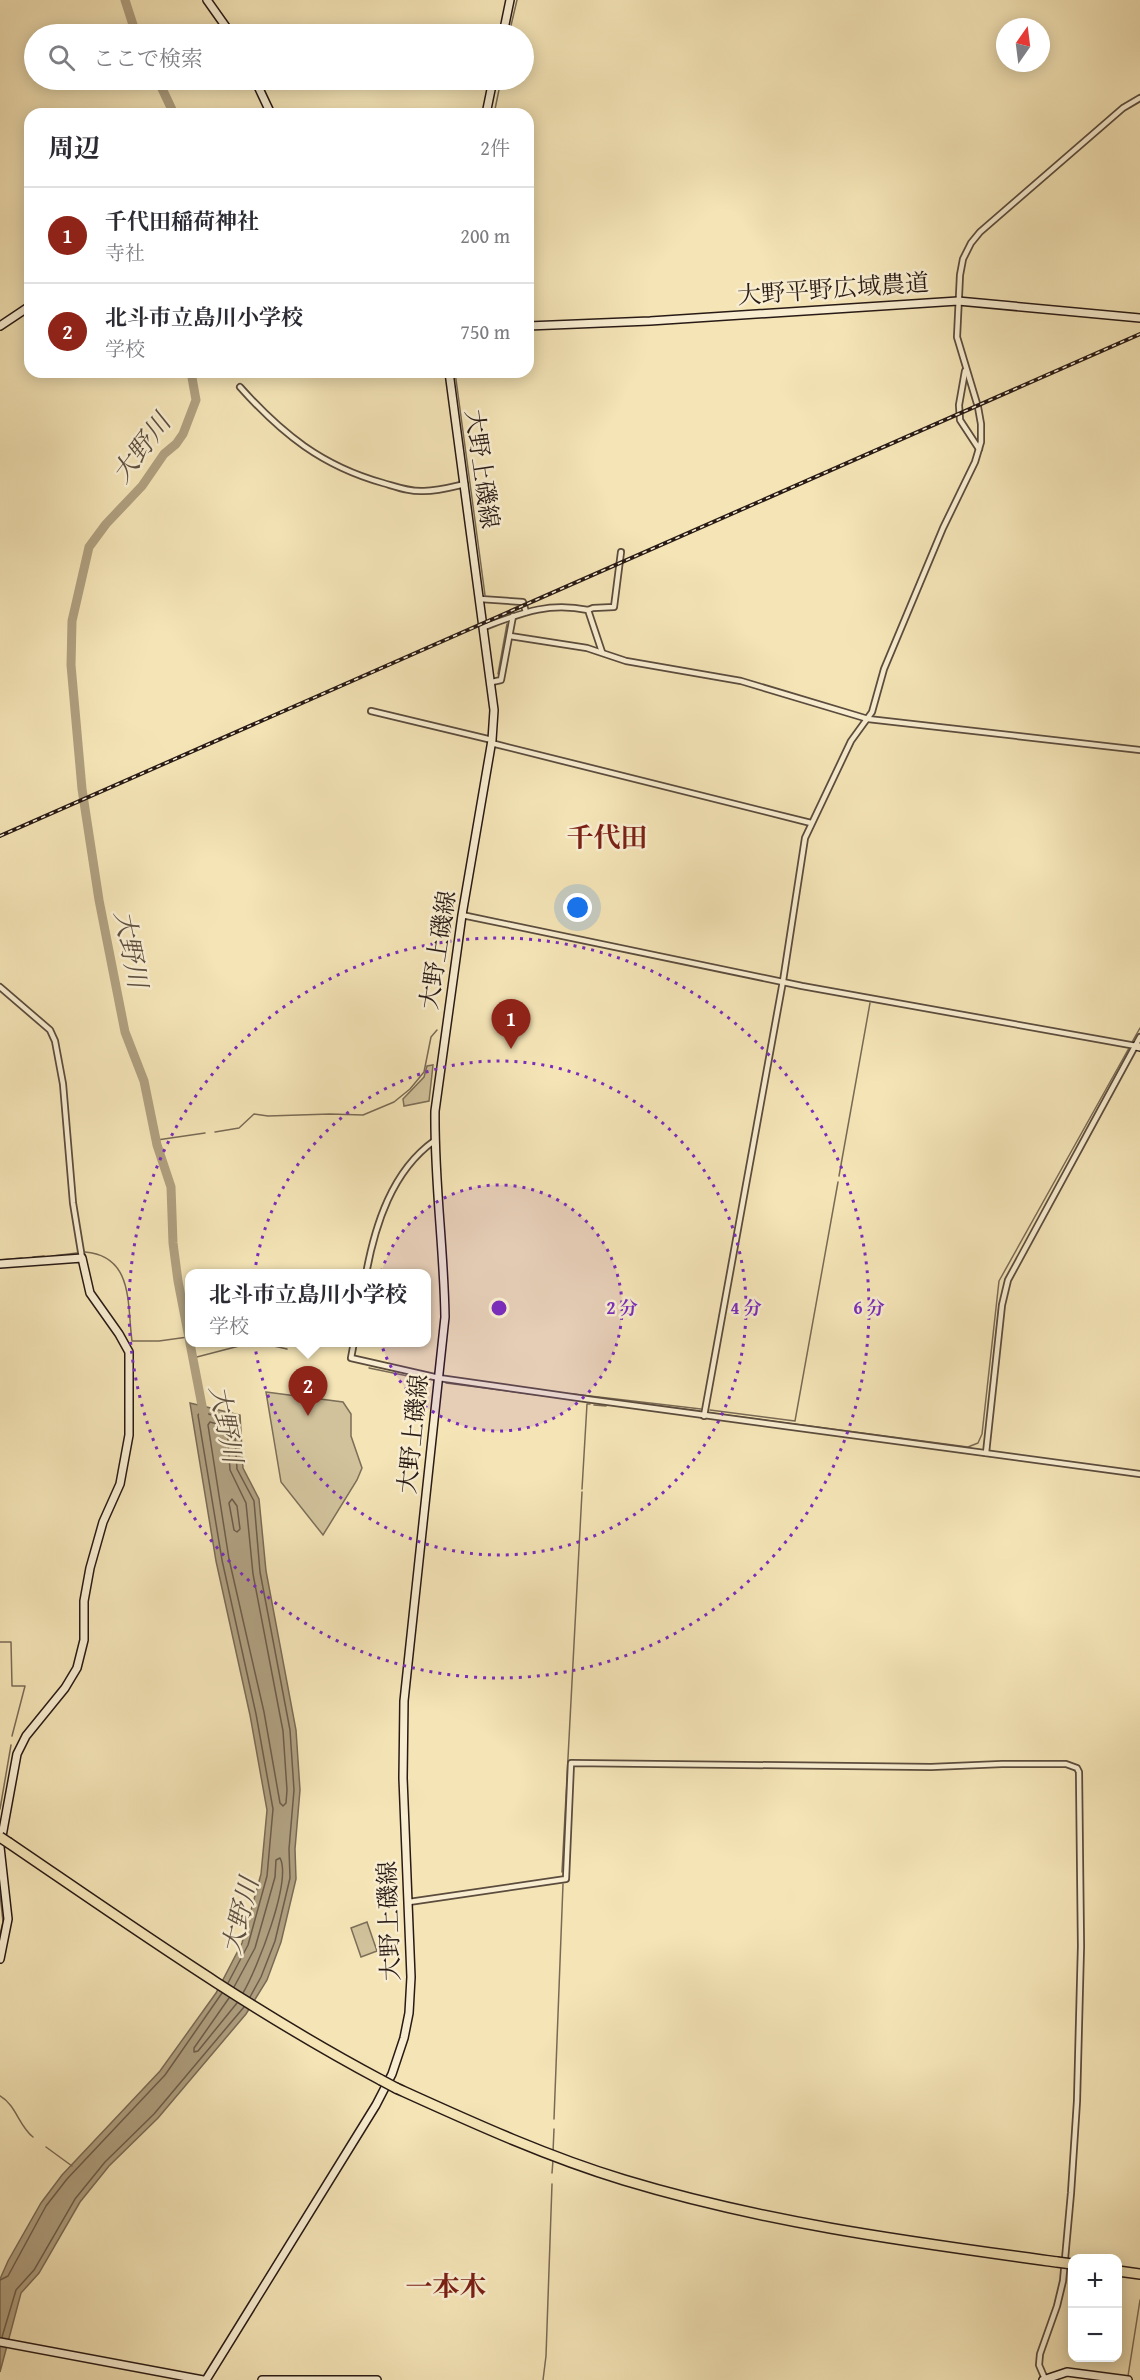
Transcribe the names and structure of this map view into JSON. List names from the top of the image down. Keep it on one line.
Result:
{"streets":{"main road":["大野平野広域農道","大野上磯線"]},"districts":["千代田","一本木"],"water":["大野川"],"north":"top","page":{"search":"ここで検索","heading":["周辺","2件"],"list":[{"mark":"1","name":"千代田稲荷神社","note":"寺社","value":"200 m"},{"mark":"2","name":"北斗市立島川小学校","note":"学校","value":"750 m"}],"pins":["1","2"],"popup":["北斗市立島川小学校","学校"],"map_buttons":["+","−"]},"rings":["2 分","4 分","6 分"]}
